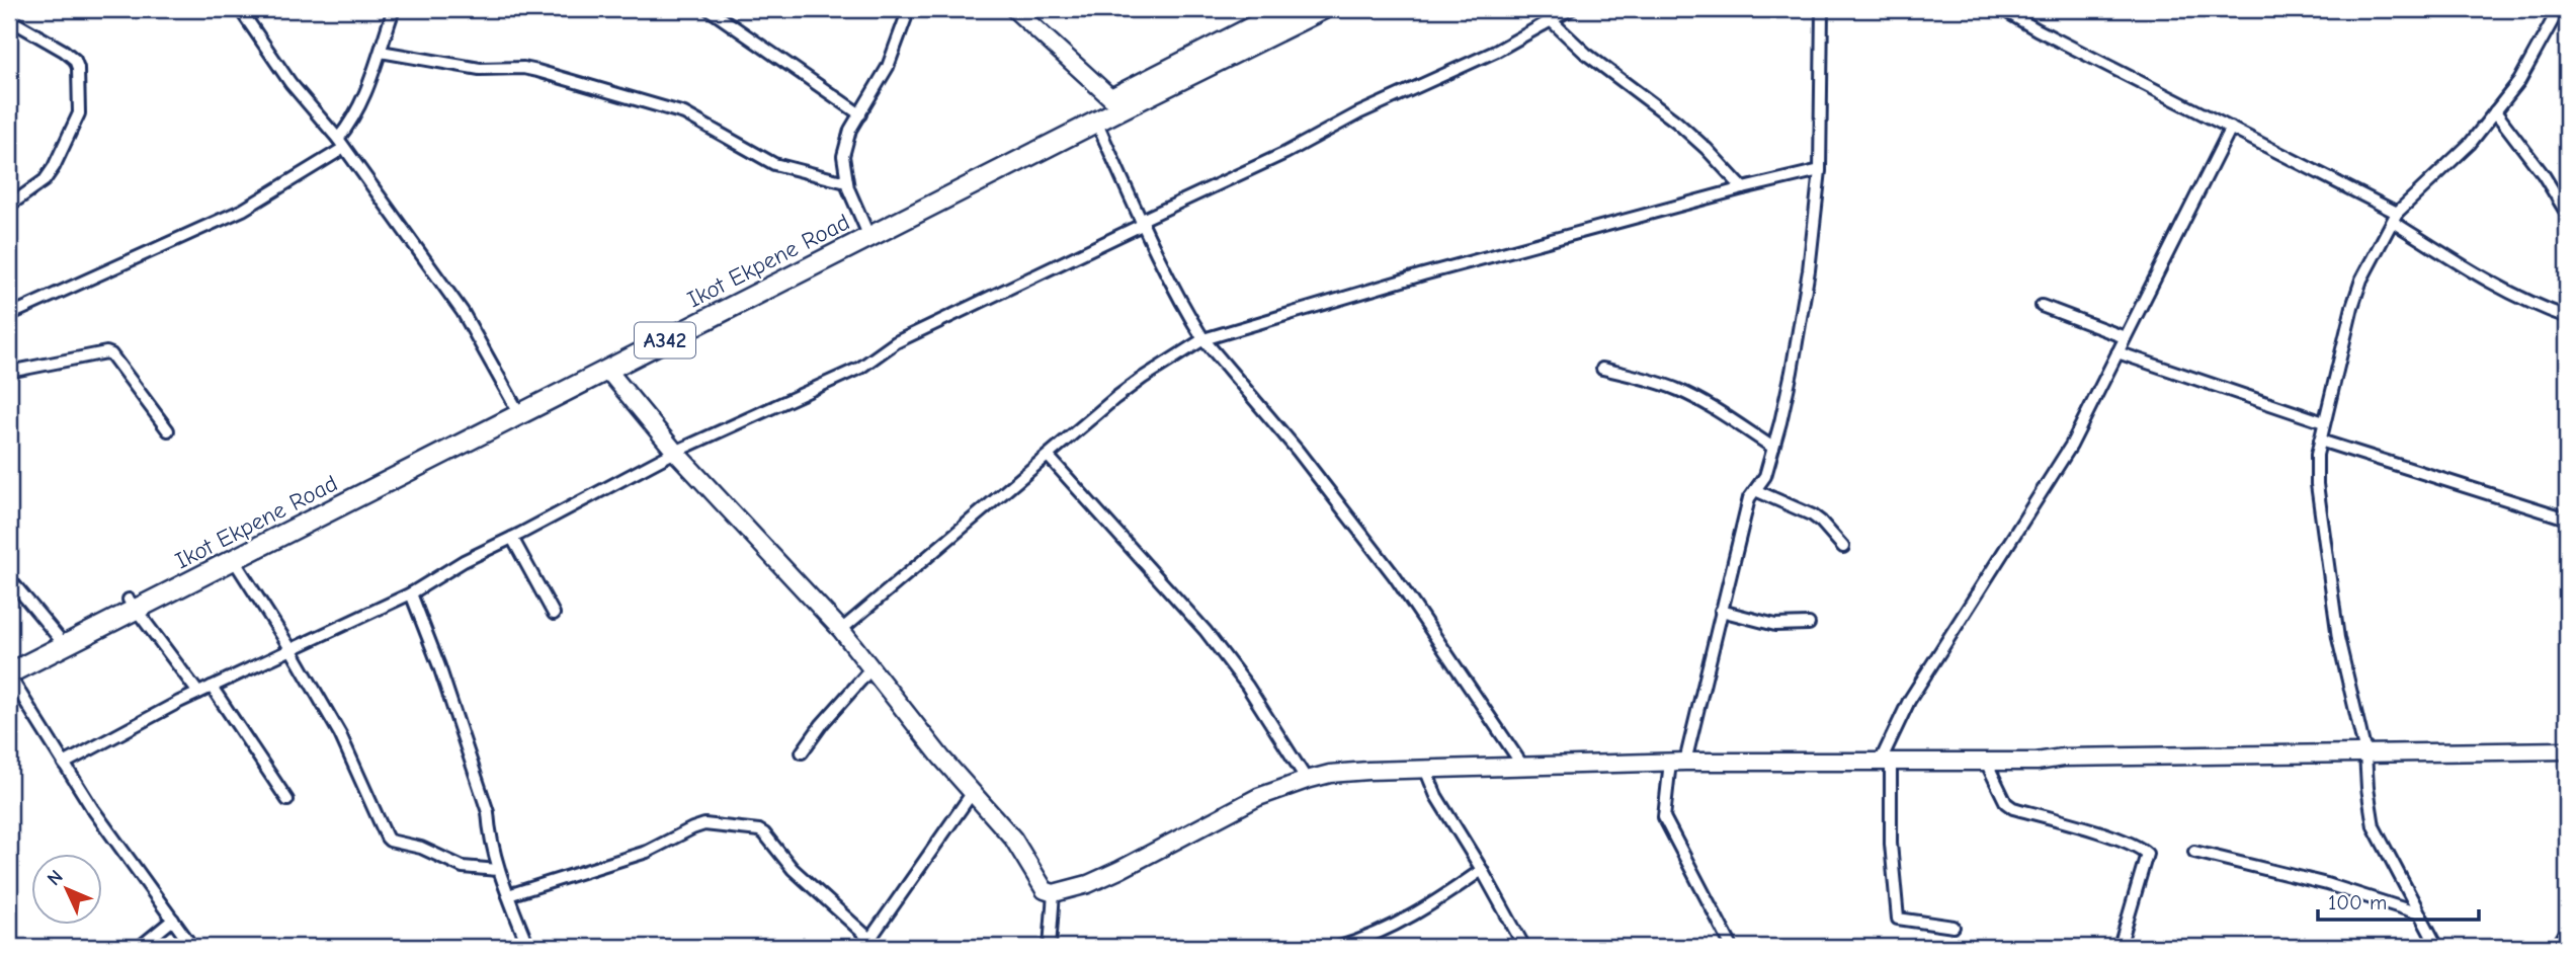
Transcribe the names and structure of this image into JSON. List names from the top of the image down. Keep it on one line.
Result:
{"streets":{"highway":["Ikot Ekpene Road","A342"]},"scale_bar":"100 m","north":"top left"}
